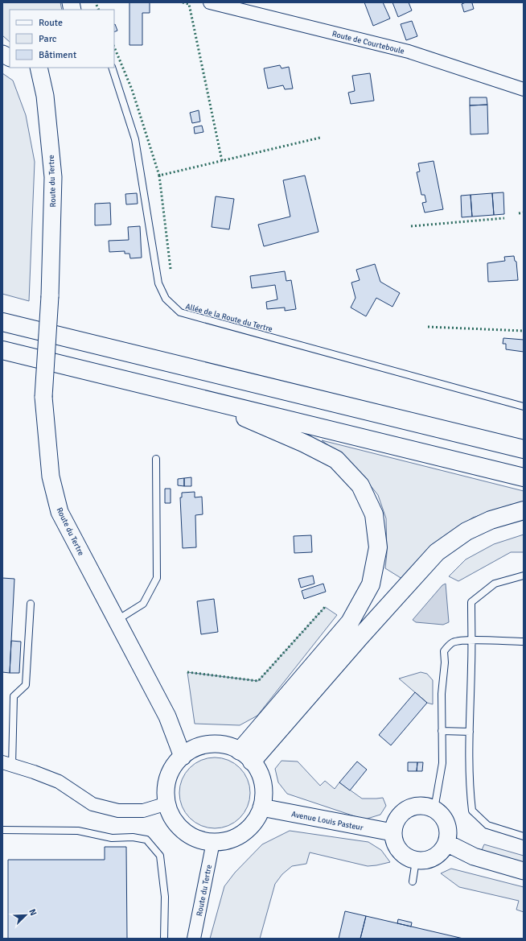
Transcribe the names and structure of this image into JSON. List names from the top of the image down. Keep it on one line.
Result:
{"streets":{"street":["Route de Courteboule","Route du Tertre","Avenue Louis Pasteur"],"lane":["Allée de la Route du Tertre"]},"crossings":[["Route du Tertre","Avenue Louis Pasteur"]],"legend":["Route","Parc","Bâtiment"],"north":"top right"}
